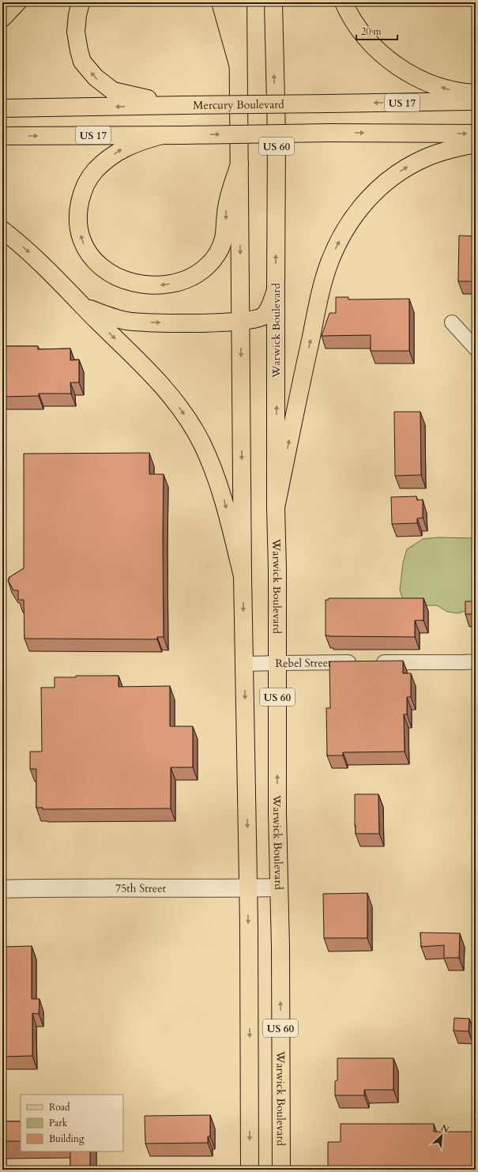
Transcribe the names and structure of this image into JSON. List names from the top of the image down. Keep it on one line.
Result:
{"streets":{"main road":["US 17","Mercury Boulevard","US 60","Warwick Boulevard"],"street":["Rebel Street","75th Street"]},"crossings":[["US 60","Rebel Street"],["US 60","75th Street"],["Warwick Boulevard","Rebel Street"],["Warwick Boulevard","75th Street"]],"legend":["Road","Park","Building"],"scale_bar":"20 m","north":"top right"}
